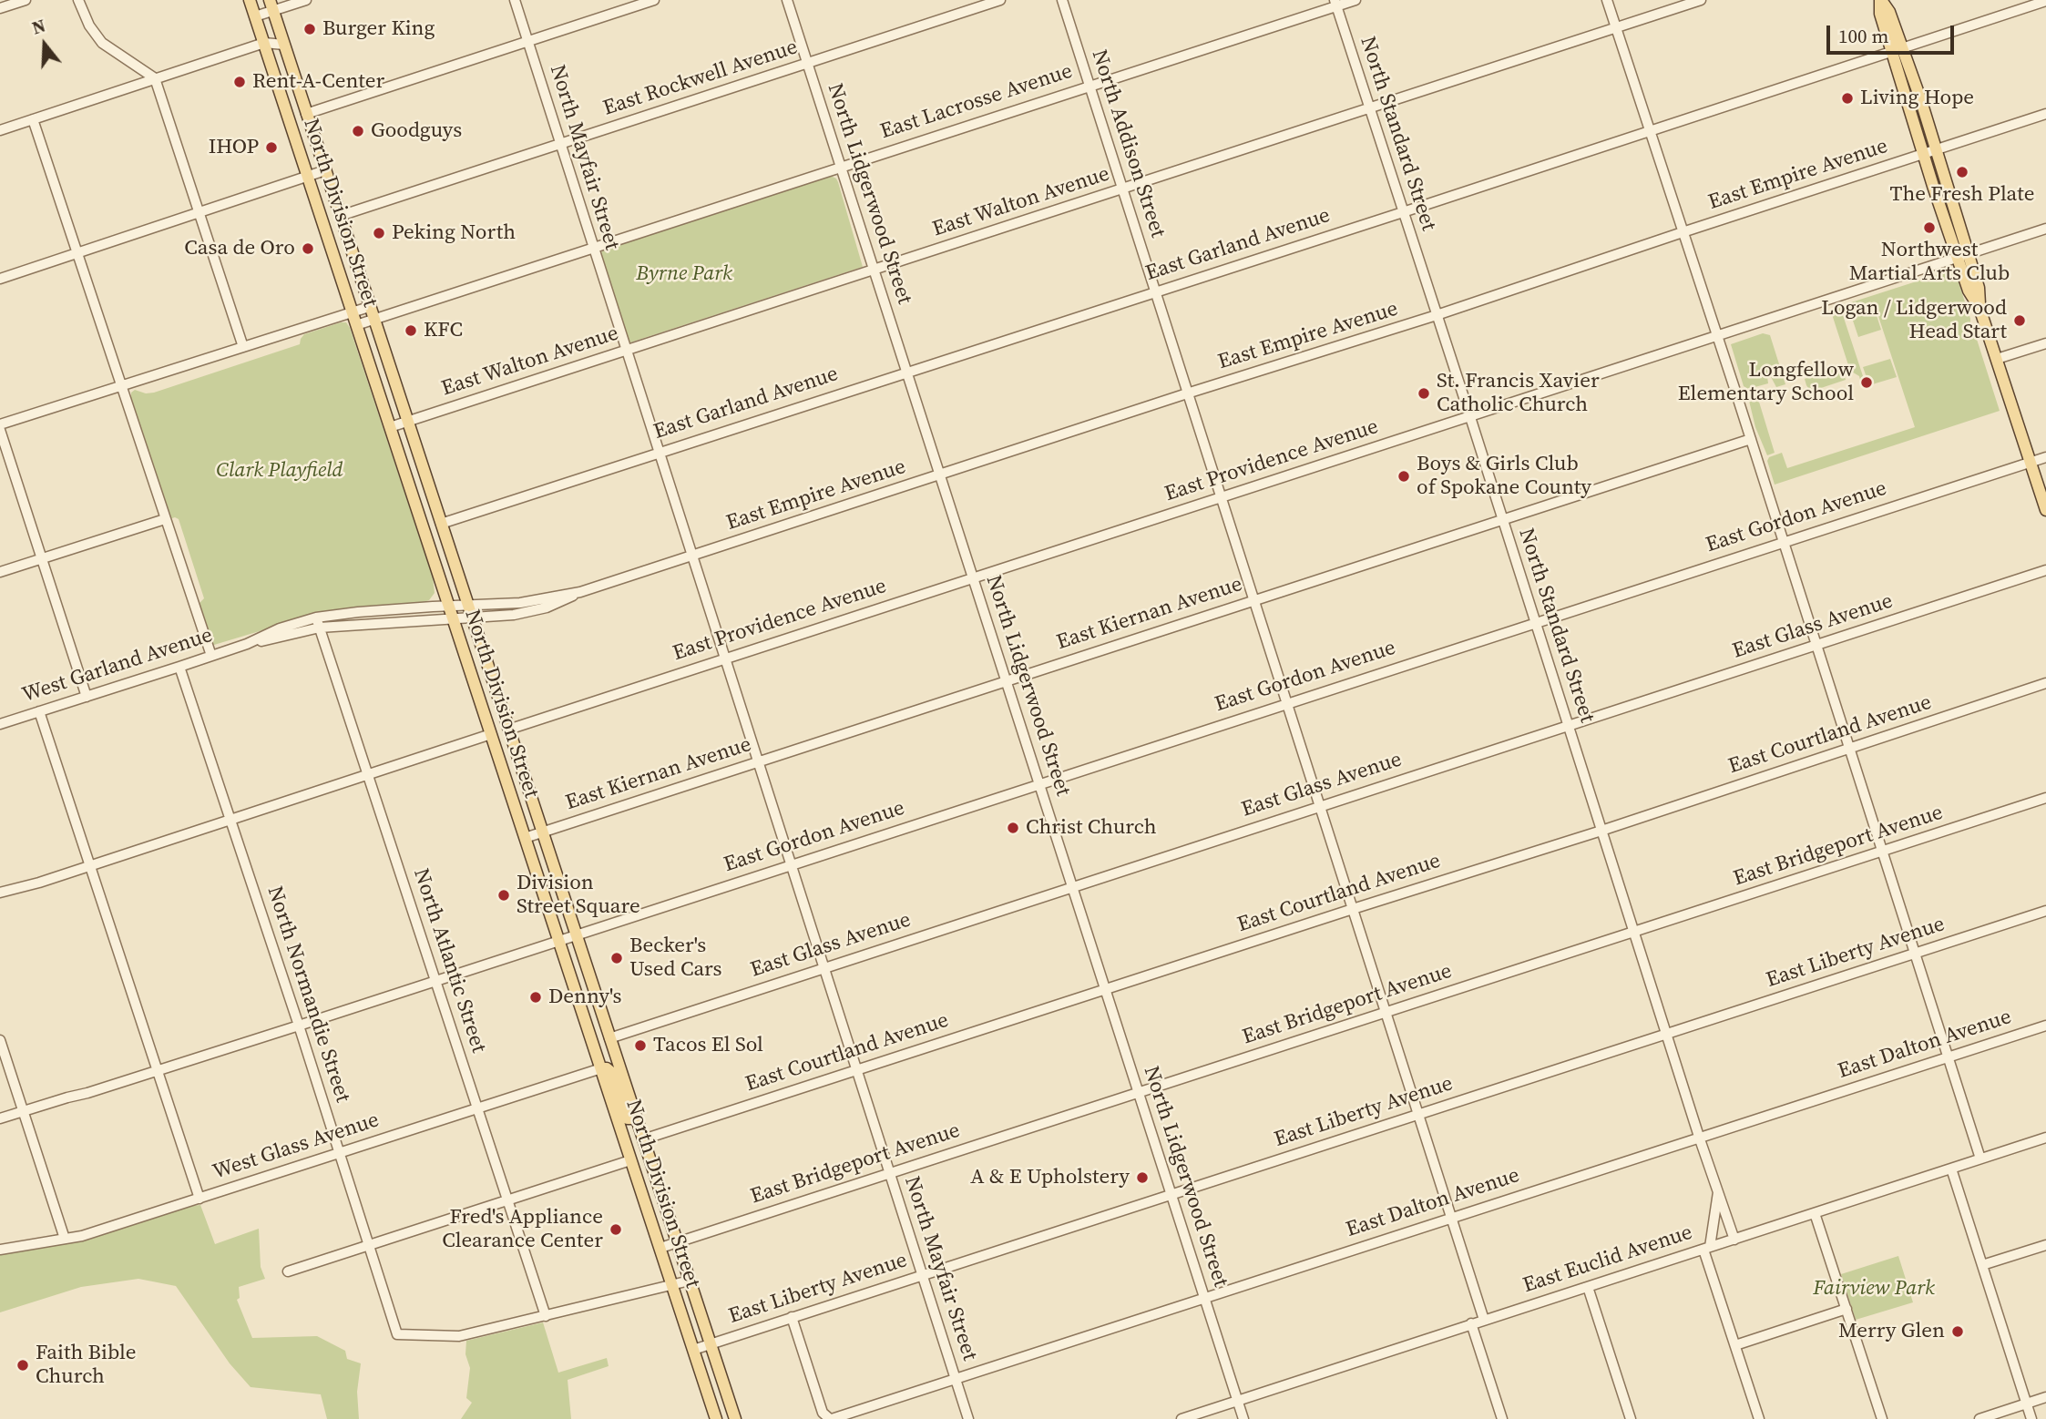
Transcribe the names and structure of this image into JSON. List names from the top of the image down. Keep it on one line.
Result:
{"streets":{"main road":["North Division Street"],"street":["East Rockwell Avenue","East Lacrosse Avenue","North Standard Street","North Addison Street","North Mayfair Street","East Empire Avenue","North Lidgerwood Street","East Walton Avenue","East Garland Avenue","East Providence Avenue","East Gordon Avenue","East Kiernan Avenue","East Glass Avenue","West Garland Avenue","East Courtland Avenue","East Bridgeport Avenue","East Liberty Avenue","North Atlantic Street","North Normandie Street","East Dalton Avenue","West Glass Avenue","East Euclid Avenue"]},"crossings":[["East Rockwell Avenue","North Mayfair Street"],["East Rockwell Avenue","North Lidgerwood Street"],["East Rockwell Avenue","North Division Street"],["East Lacrosse Avenue","North Standard Street"],["East Lacrosse Avenue","North Addison Street"],["East Lacrosse Avenue","North Mayfair Street"],["East Lacrosse Avenue","North Lidgerwood Street"],["East Lacrosse Avenue","North Division Street"],["North Standard Street","East Empire Avenue"],["North Standard Street","East Walton Avenue"],["North Standard Street","East Garland Avenue"],["North Standard Street","East Providence Avenue"],["North Standard Street","East Gordon Avenue"],["North Standard Street","East Kiernan Avenue"],["North Standard Street","East Glass Avenue"],["North Standard Street","East Courtland Avenue"],["North Standard Street","East Bridgeport Avenue"],["North Standard Street","East Liberty Avenue"],["North Standard Street","East Dalton Avenue"],["North Standard Street","East Euclid Avenue"],["North Addison Street","East Empire Avenue"],["North Addison Street","East Walton Avenue"],["North Addison Street","East Garland Avenue"],["North Addison Street","East Providence Avenue"],["North Addison Street","East Gordon Avenue"],["North Addison Street","East Kiernan Avenue"],["North Addison Street","East Glass Avenue"],["North Addison Street","East Courtland Avenue"],["North Addison Street","East Bridgeport Avenue"],["North Addison Street","East Liberty Avenue"],["North Addison Street","East Dalton Avenue"],["North Addison Street","East Euclid Avenue"],["North Mayfair Street","East Empire Avenue"],["North Mayfair Street","East Walton Avenue"],["North Mayfair Street","East Garland Avenue"],["North Mayfair Street","East Providence Avenue"],["North Mayfair Street","East Gordon Avenue"],["North Mayfair Street","East Kiernan Avenue"],["North Mayfair Street","East Glass Avenue"],["North Mayfair Street","East Courtland Avenue"],["North Mayfair Street","East Bridgeport Avenue"],["North Mayfair Street","East Liberty Avenue"],["North Mayfair Street","East Dalton Avenue"],["East Empire Avenue","North Lidgerwood Street"],["East Empire Avenue","North Division Street"],["East Empire Avenue","West Garland Avenue"],["North Lidgerwood Street","East Walton Avenue"],["North Lidgerwood Street","East Garland Avenue"],["North Lidgerwood Street","East Providence Avenue"],["North Lidgerwood Street","East Gordon Avenue"],["North Lidgerwood Street","East Kiernan Avenue"],["North Lidgerwood Street","East Glass Avenue"],["North Lidgerwood Street","East Courtland Avenue"],["North Lidgerwood Street","East Bridgeport Avenue"],["North Lidgerwood Street","East Liberty Avenue"],["North Lidgerwood Street","East Dalton Avenue"],["North Lidgerwood Street","East Euclid Avenue"],["East Walton Avenue","North Division Street"],["North Division Street","East Garland Avenue"],["North Division Street","East Providence Avenue"],["North Division Street","East Gordon Avenue"],["North Division Street","East Kiernan Avenue"],["North Division Street","East Glass Avenue"],["North Division Street","West Garland Avenue"],["North Division Street","East Courtland Avenue"],["North Division Street","East Bridgeport Avenue"],["North Division Street","East Liberty Avenue"],["North Division Street","West Glass Avenue"],["East Gordon Avenue","North Atlantic Street"],["East Gordon Avenue","North Normandie Street"],["West Garland Avenue","North Atlantic Street"],["West Garland Avenue","North Normandie Street"],["North Atlantic Street","North Normandie Street"],["North Atlantic Street","West Glass Avenue"],["North Normandie Street","West Glass Avenue"]],"parks":["Byrne Park","Clark Playfield","Fairview Park"],"places":["Burger King","Rent-A-Center","Living Hope","Goodguys","IHOP","The Fresh Plate","Northwest Martial Arts Club","Peking North","Casa de Oro","Logan / Lidgerwood Head Start","KFC","Longfellow Elementary School","St. Francis Xavier Catholic Church","Boys & Girls Club of Spokane County","Christ Church","Division Street Square","Becker's Used Cars","Denny's","Tacos El Sol","A & E Upholstery","Fred's Appliance Clearance Center","Merry Glen","Faith Bible Church"],"scale_bar":"100 m","north":"top"}
